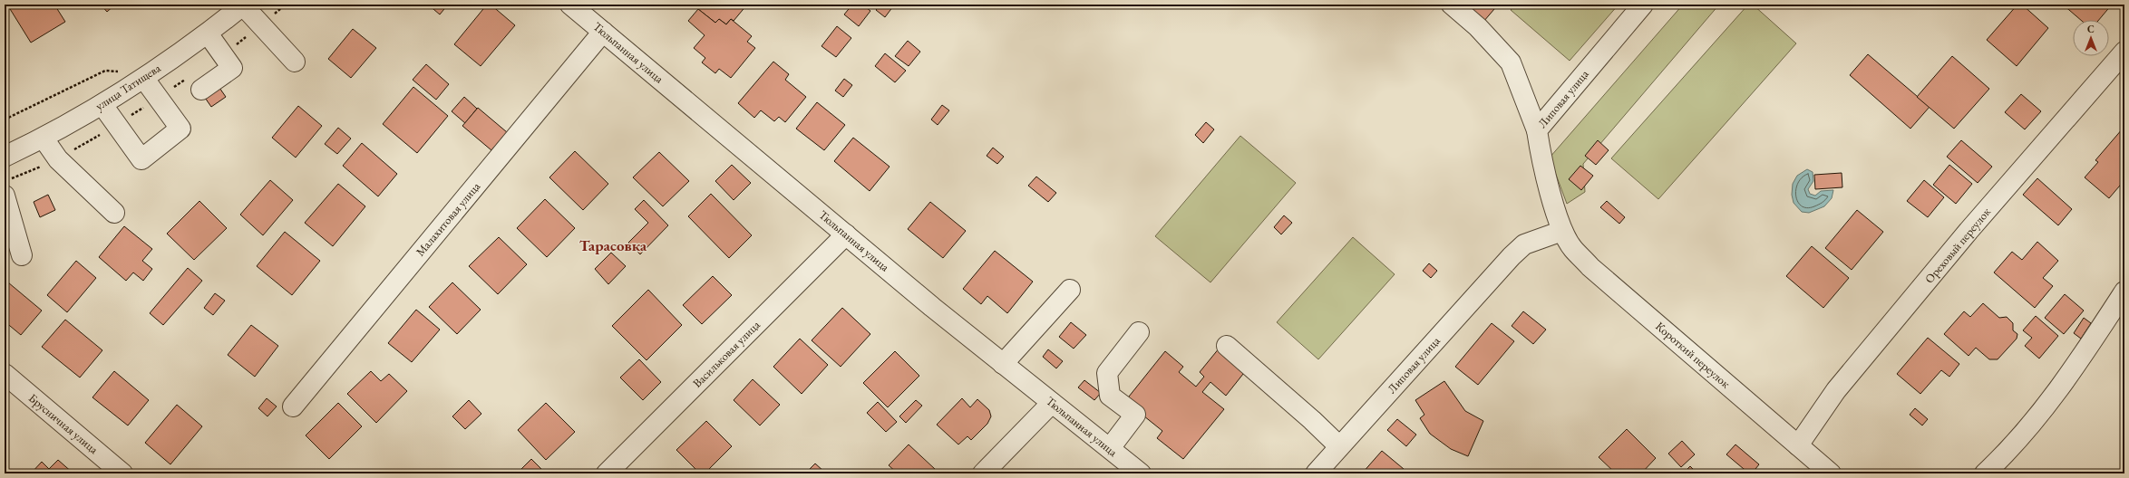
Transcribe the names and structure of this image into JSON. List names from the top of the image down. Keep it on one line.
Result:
{"streets":{"street":["Тюльпанная улица","улица Татищева","Липовая улица","Малахитовая улица","Ореховый переулок","Васильковая улица","Короткий переулок","Брусничная улица"]},"crossings":[["Тюльпанная улица","Малахитовая улица"],["Тюльпанная улица","Васильковая улица"],["Липовая улица","Короткий переулок"],["Ореховый переулок","Короткий переулок"]],"districts":["Тарасовка"],"north":"top"}
